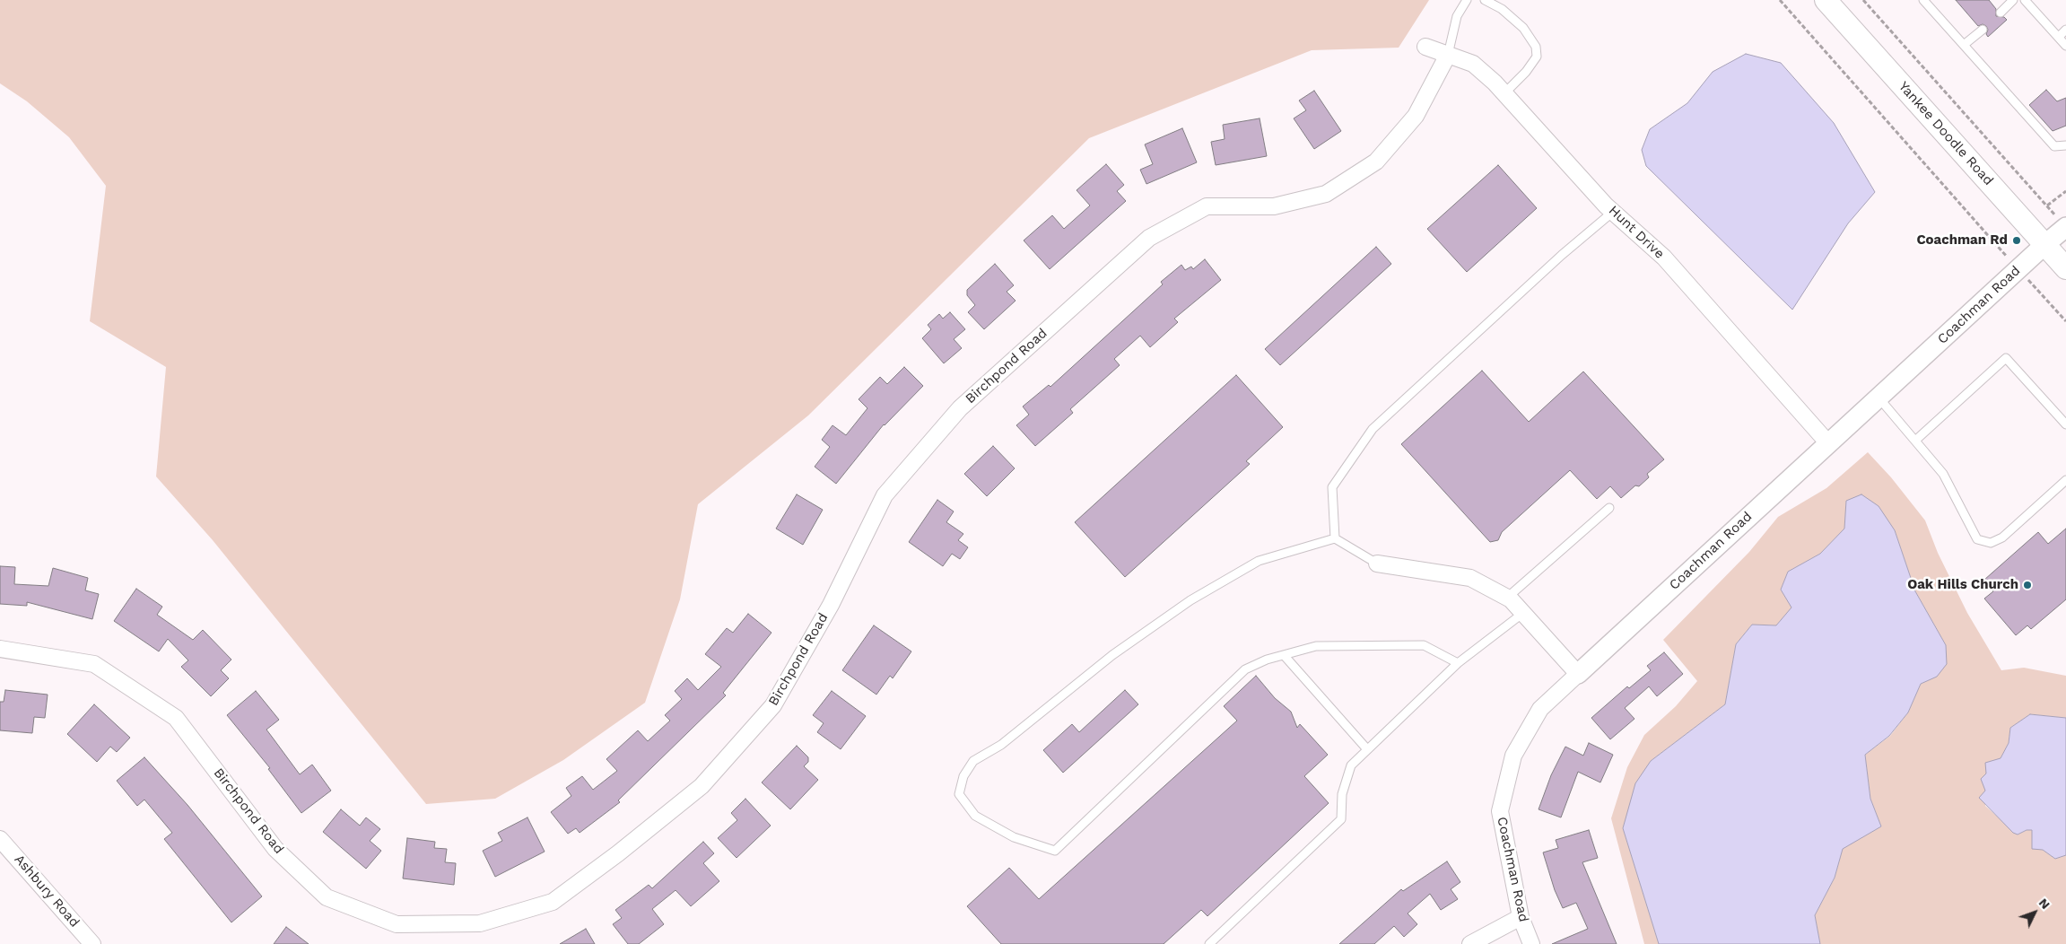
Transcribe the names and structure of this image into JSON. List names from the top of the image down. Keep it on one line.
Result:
{"streets":{"main road":["Yankee Doodle Road"],"street":["Hunt Drive","Coachman Road","Birchpond Road","Ashbury Road"]},"crossings":[["Yankee Doodle Road","Coachman Road"],["Hunt Drive","Coachman Road"],["Hunt Drive","Birchpond Road"]],"places":["Coachman Rd","Oak Hills Church"],"north":"top right"}
